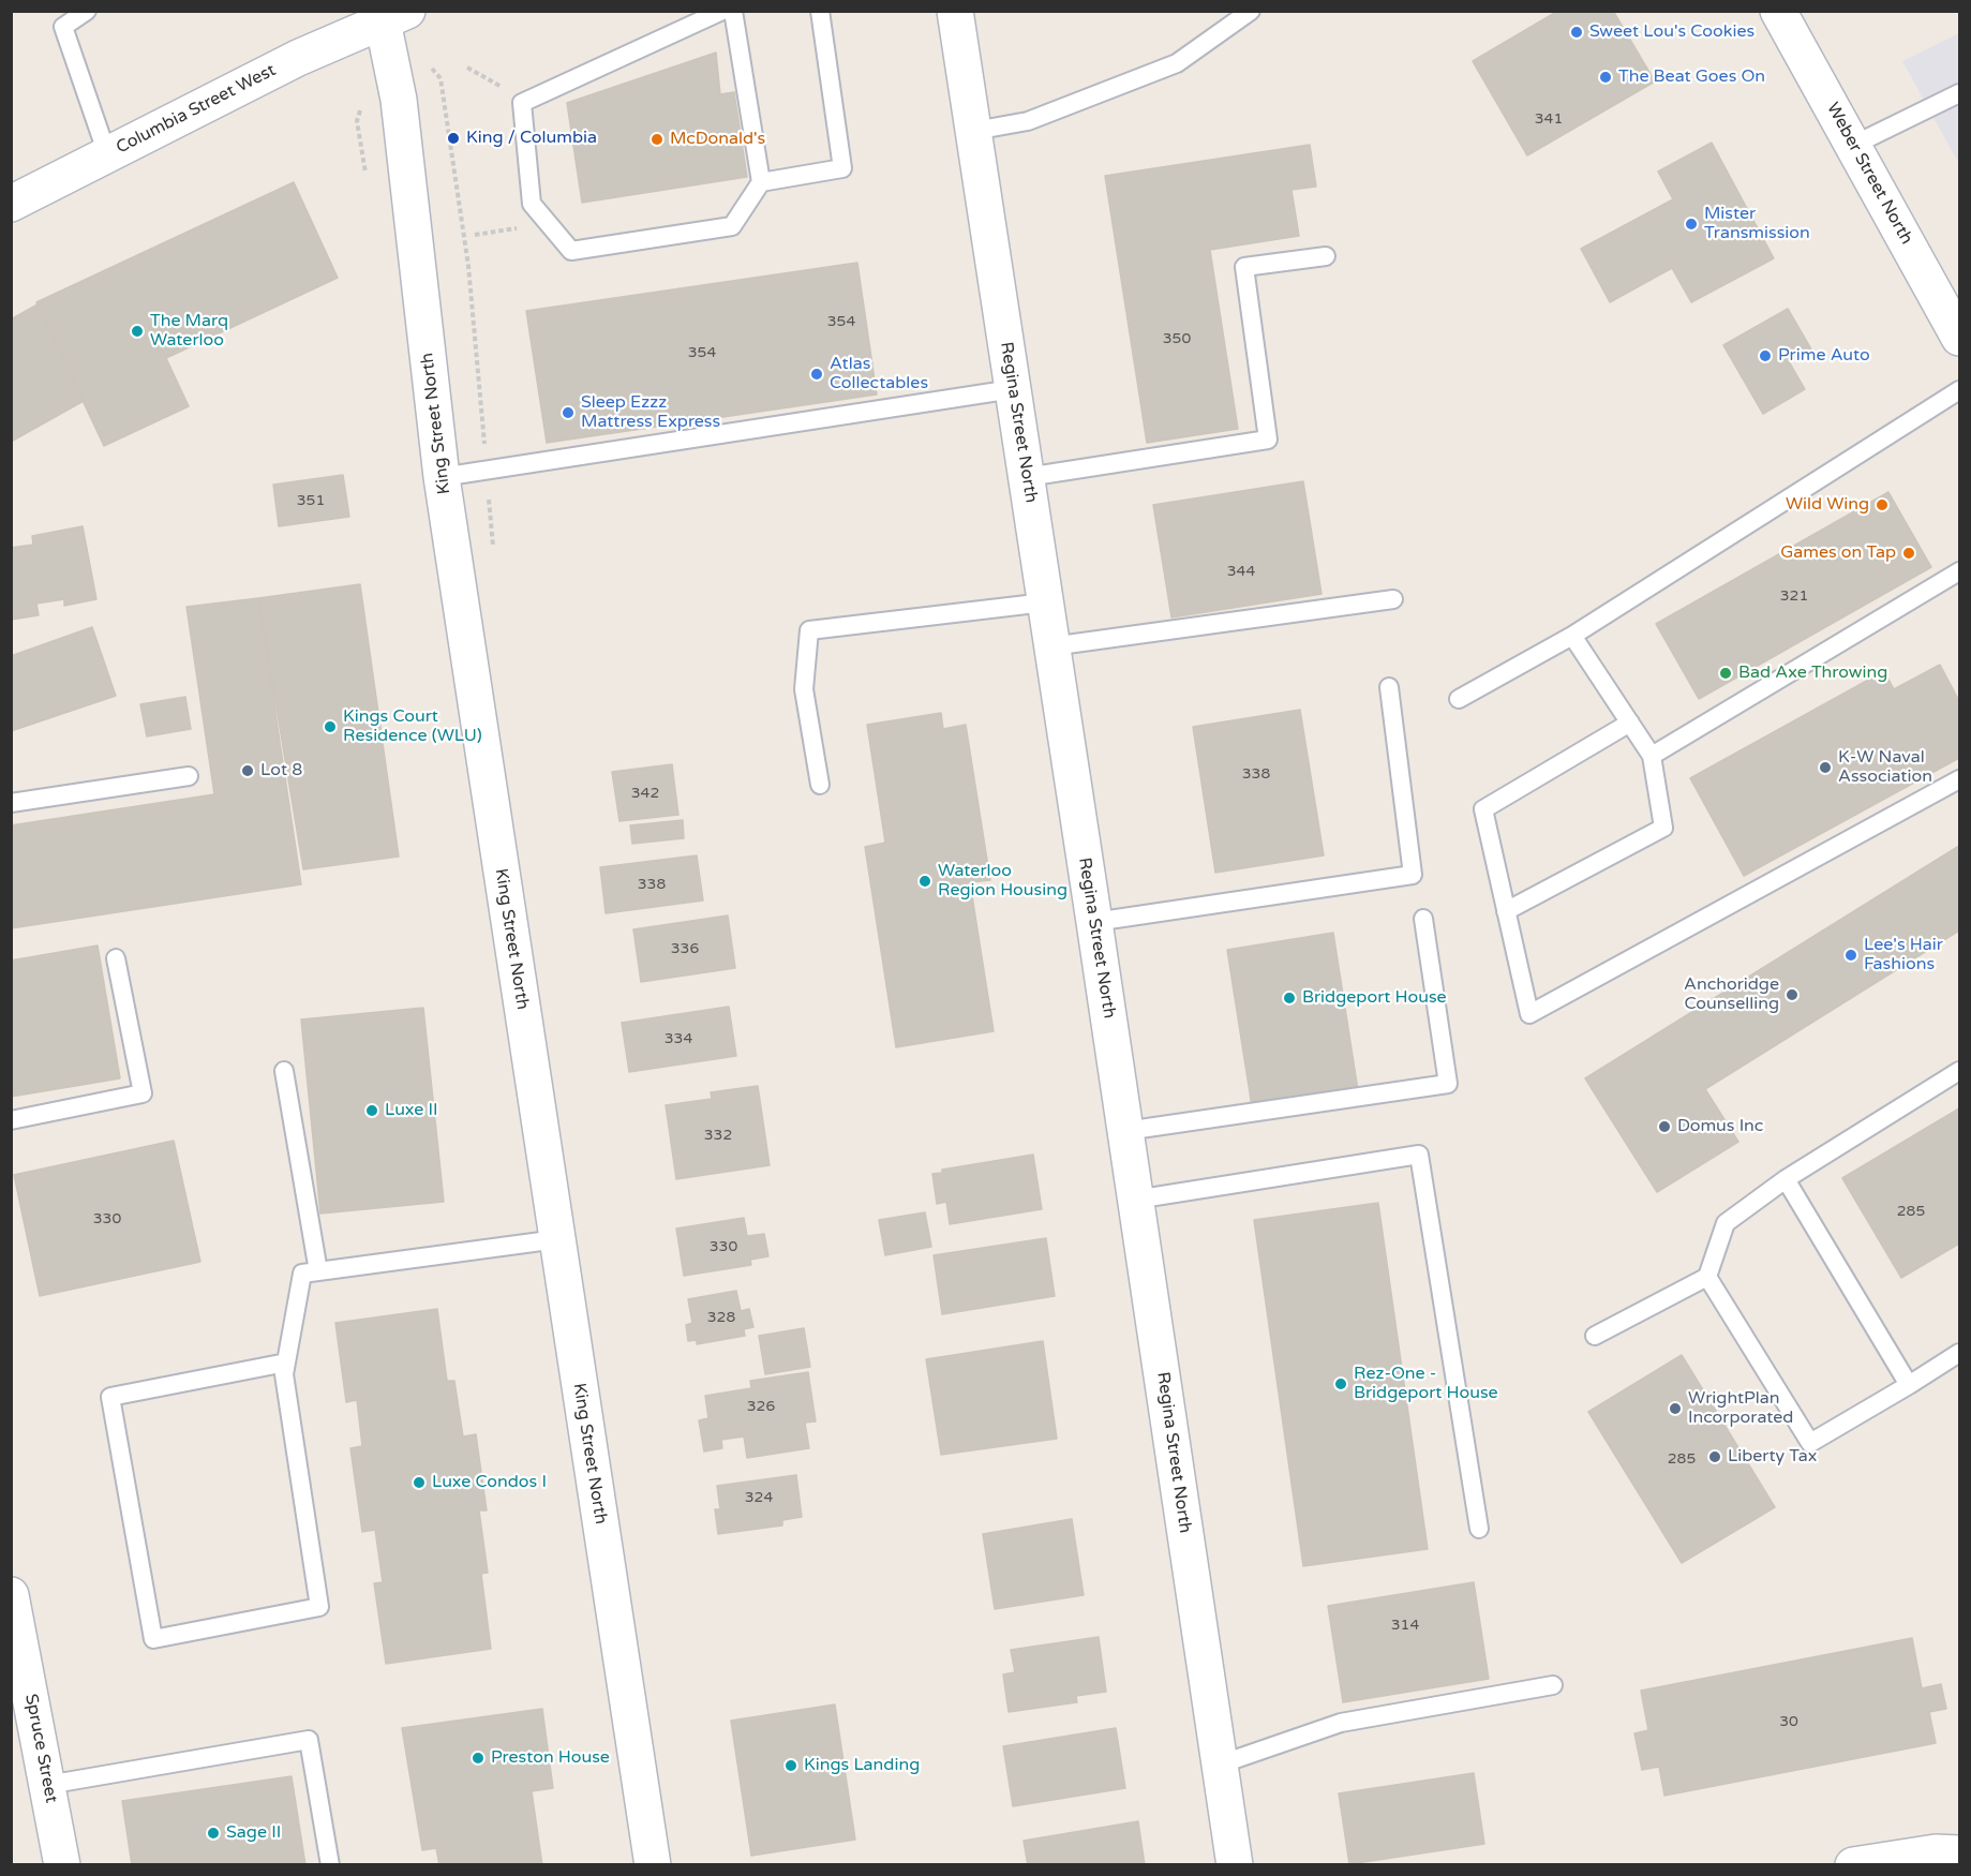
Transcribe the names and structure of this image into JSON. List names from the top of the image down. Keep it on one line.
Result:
{"streets":{"main road":["Columbia Street West","Weber Street North","Regina Street North","King Street North","Spruce Street"]},"crossings":[["Columbia Street West","King Street North"]],"places":["Sweet Lou's Cookies","The Beat Goes On","King / Columbia","McDonald's","Mister Transmission","The Marq Waterloo","Prime Auto","Atlas Collectables","Sleep Ezzz Mattress Express","Wild Wing","Games on Tap","Bad Axe Throwing","Kings Court Residence (WLU)","K-W Naval Association","Lot 8","Waterloo Region Housing","Lee's Hair Fashions","Anchoridge Counselling","Bridgeport House","Luxe II","Domus Inc","Rez-One - Bridgeport House","WrightPlan Incorporated","Liberty Tax","Luxe Condos I","Preston House","Kings Landing","Sage II"],"house_numbers":["341","354","350","354","351","344","321","338","342","338","336","334","332","285","330","330","328","326","285","324","314","30"]}
